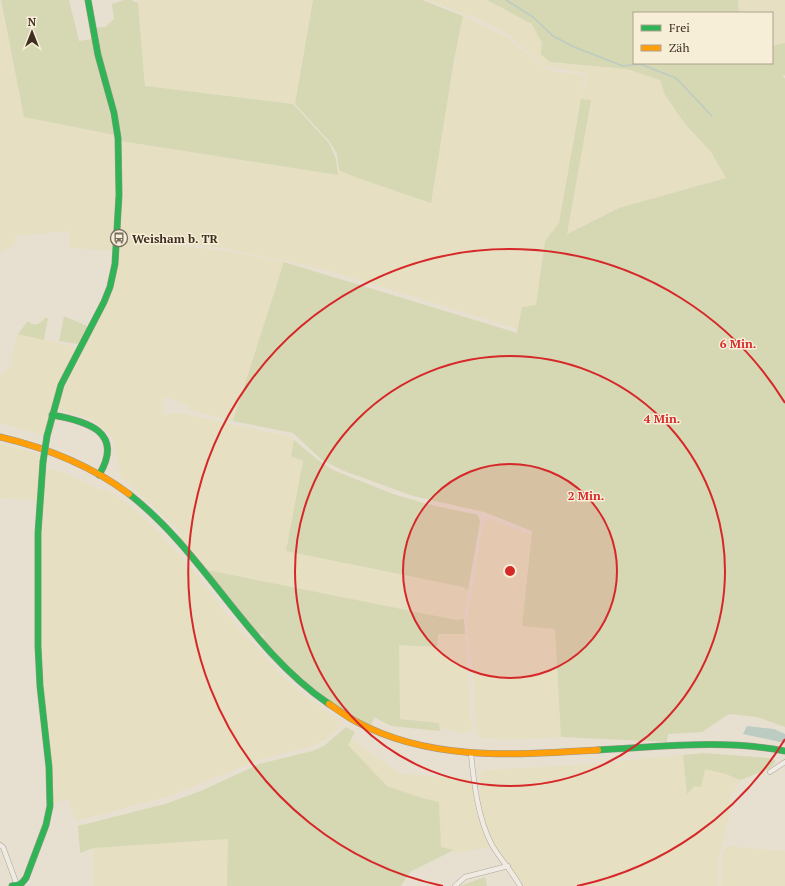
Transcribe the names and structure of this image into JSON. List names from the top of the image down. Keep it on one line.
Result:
{"places":{"bus stop":["Weisham b. TR"]},"legend":["Frei","Zäh"],"north":"top","rings":["6 Min.","4 Min.","2 Min."]}
